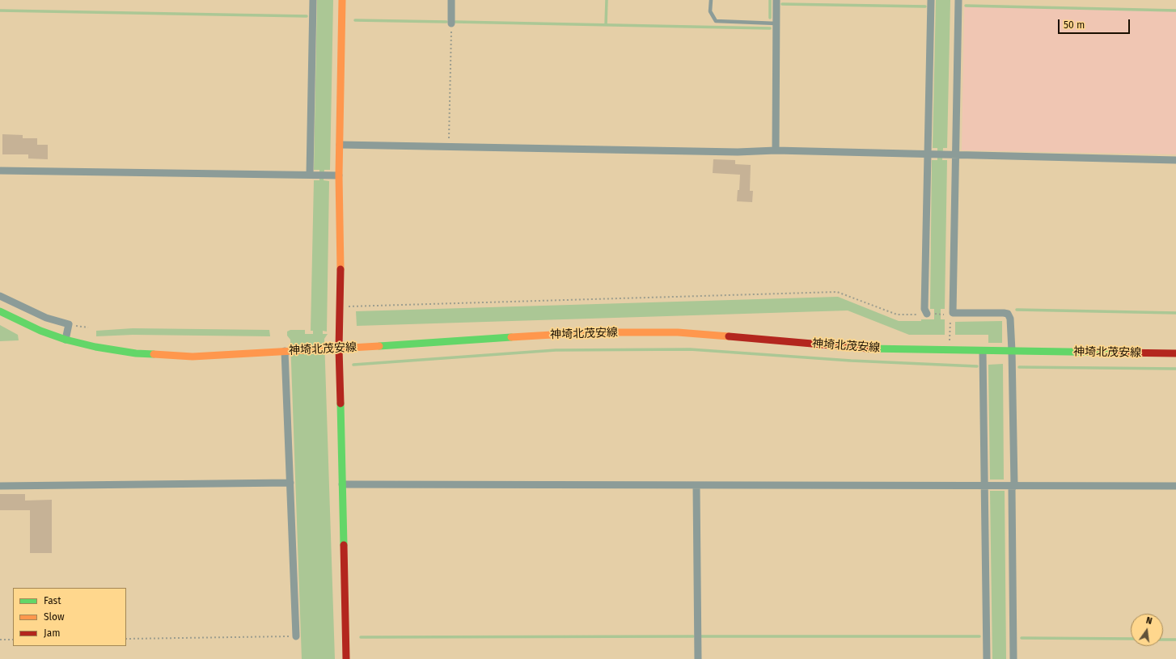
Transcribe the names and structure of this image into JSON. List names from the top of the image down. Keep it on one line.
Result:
{"streets":{"main road":["神埼北茂安線"]},"legend":["Fast","Slow","Jam"],"scale_bar":"50 m","north":"top"}
